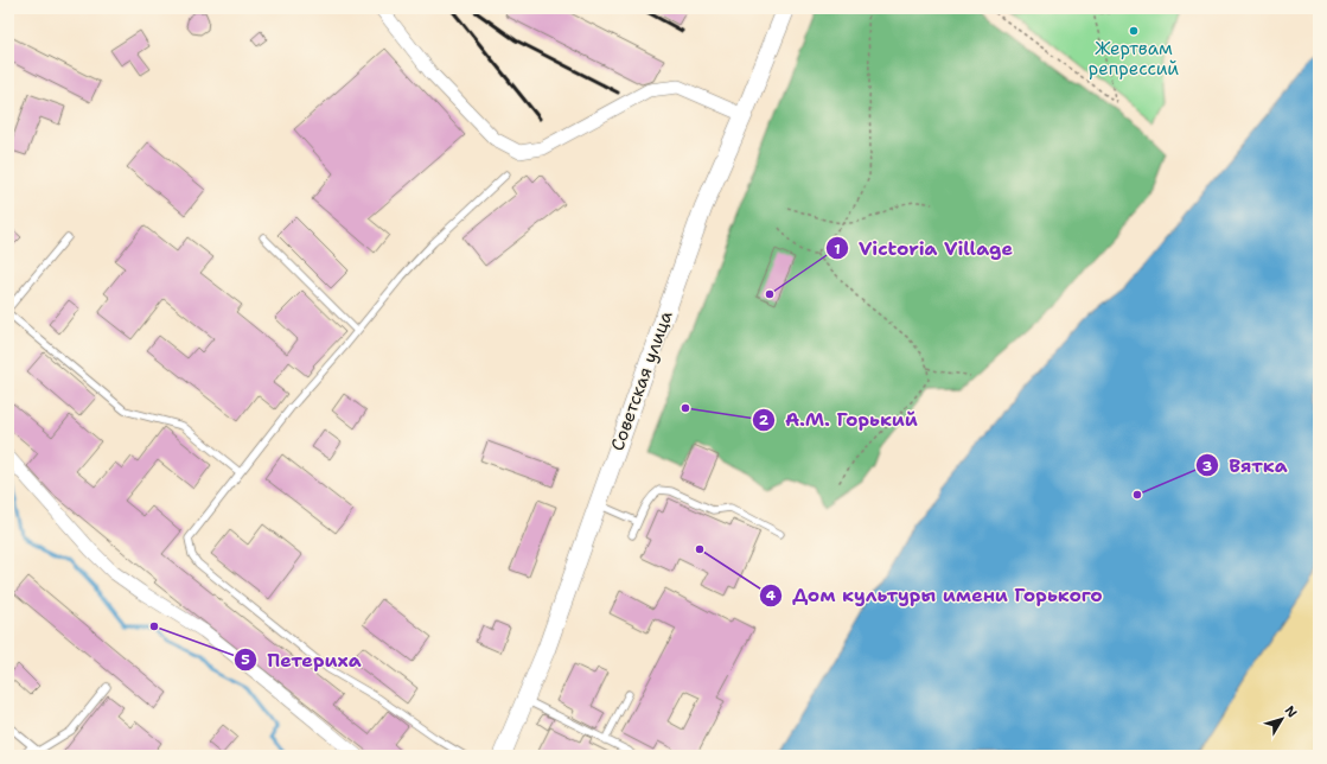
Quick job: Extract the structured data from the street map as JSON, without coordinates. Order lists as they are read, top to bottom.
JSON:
{
  "streets": {
    "main road": ["Советская улица"]
  },
  "places": [
    "Жертвам репрессий",
    "Victoria Village",
    "А.М. Горький",
    "Вятка",
    "Дом культуры имени Горького",
    "Петериха"
  ],
  "north": "top right"
}
